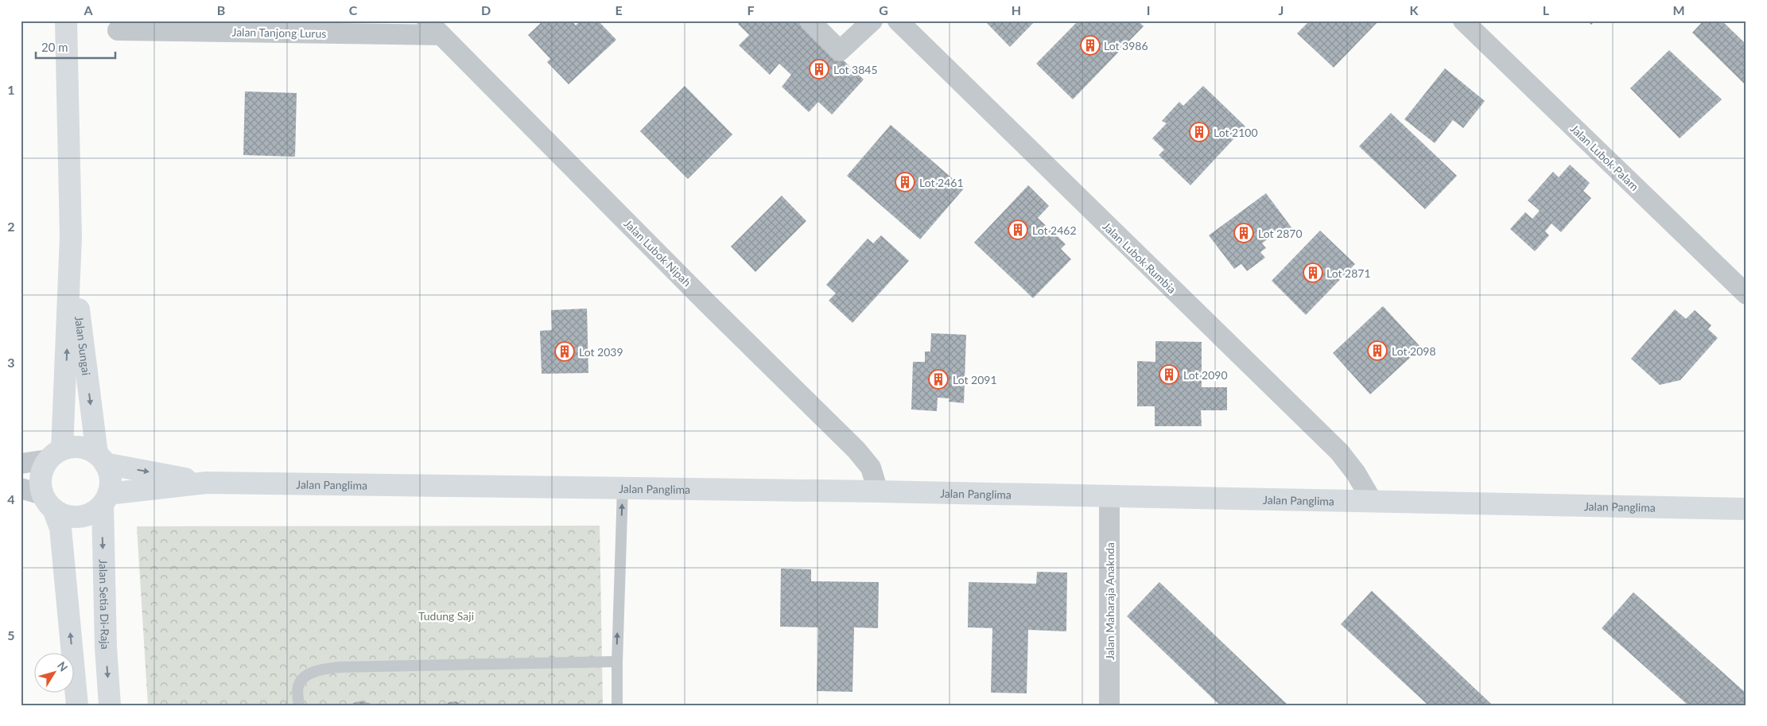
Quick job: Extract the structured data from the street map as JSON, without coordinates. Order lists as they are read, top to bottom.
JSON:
{
  "streets": {
    "main road": ["Jalan Sungai", "Jalan Panglima", "Jalan Setia Di-Raja"],
    "street": [
      "Jalan Tanjong Lurus",
      "Jalan Lubok Palam",
      "Jalan Lubok Nipah",
      "Jalan Lubok Rumbia",
      "Jalan Maharaja Anaknda"
    ]
  },
  "crossings": [
    ["Jalan Tanjong Lurus", "Jalan Lubok Nipah"],
    ["Jalan Lubok Nipah", "Jalan Panglima"],
    ["Jalan Lubok Rumbia", "Jalan Panglima"],
    ["Jalan Sungai", "Jalan Panglima"],
    ["Jalan Sungai", "Jalan Setia Di-Raja"],
    ["Jalan Panglima", "Jalan Maharaja Anaknda"],
    ["Jalan Panglima", "Jalan Setia Di-Raja"]
  ],
  "parks": ["Tudung Saji"],
  "places": {
    "building": [
      "Lot 3986",
      "Lot 3845",
      "Lot 2100",
      "Lot 2461",
      "Lot 2462",
      "Lot 2870",
      "Lot 2871",
      "Lot 2098",
      "Lot 2039",
      "Lot 2090",
      "Lot 2091"
    ]
  },
  "scale_bar": "20 m",
  "north": "top right",
  "grid": {
    "columns": [
      "A",
      "B",
      "C",
      "D",
      "E",
      "F",
      "G",
      "H",
      "I",
      "J",
      "K",
      "L",
      "M"
    ],
    "rows": [
      "1",
      "2",
      "3",
      "4",
      "5"
    ]
  }
}
